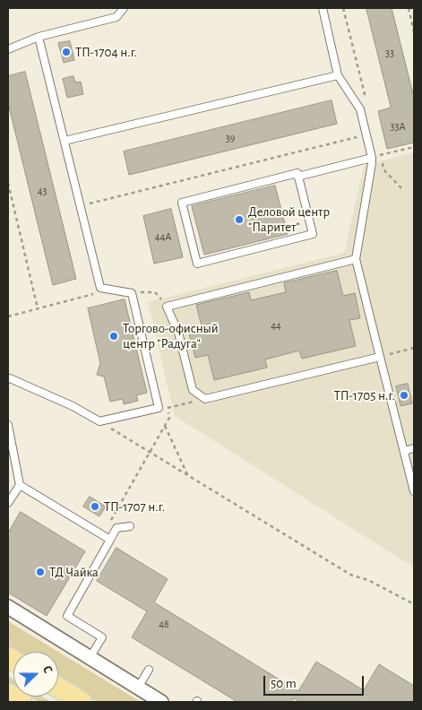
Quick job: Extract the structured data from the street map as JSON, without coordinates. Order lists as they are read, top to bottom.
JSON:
{
  "places": [
    "ТП-1704 н.г.",
    "Деловой центр \"Паритет\"",
    "Торгово-офисный центр \"Радуга\"",
    "ТП-1705 н.г.",
    "ТП-1707 н.г.",
    "ТД Чайка"
  ],
  "house_numbers": [
    "33",
    "33А",
    "39",
    "43",
    "44А",
    "44",
    "48"
  ],
  "scale_bar": "50 m",
  "north": "right"
}
